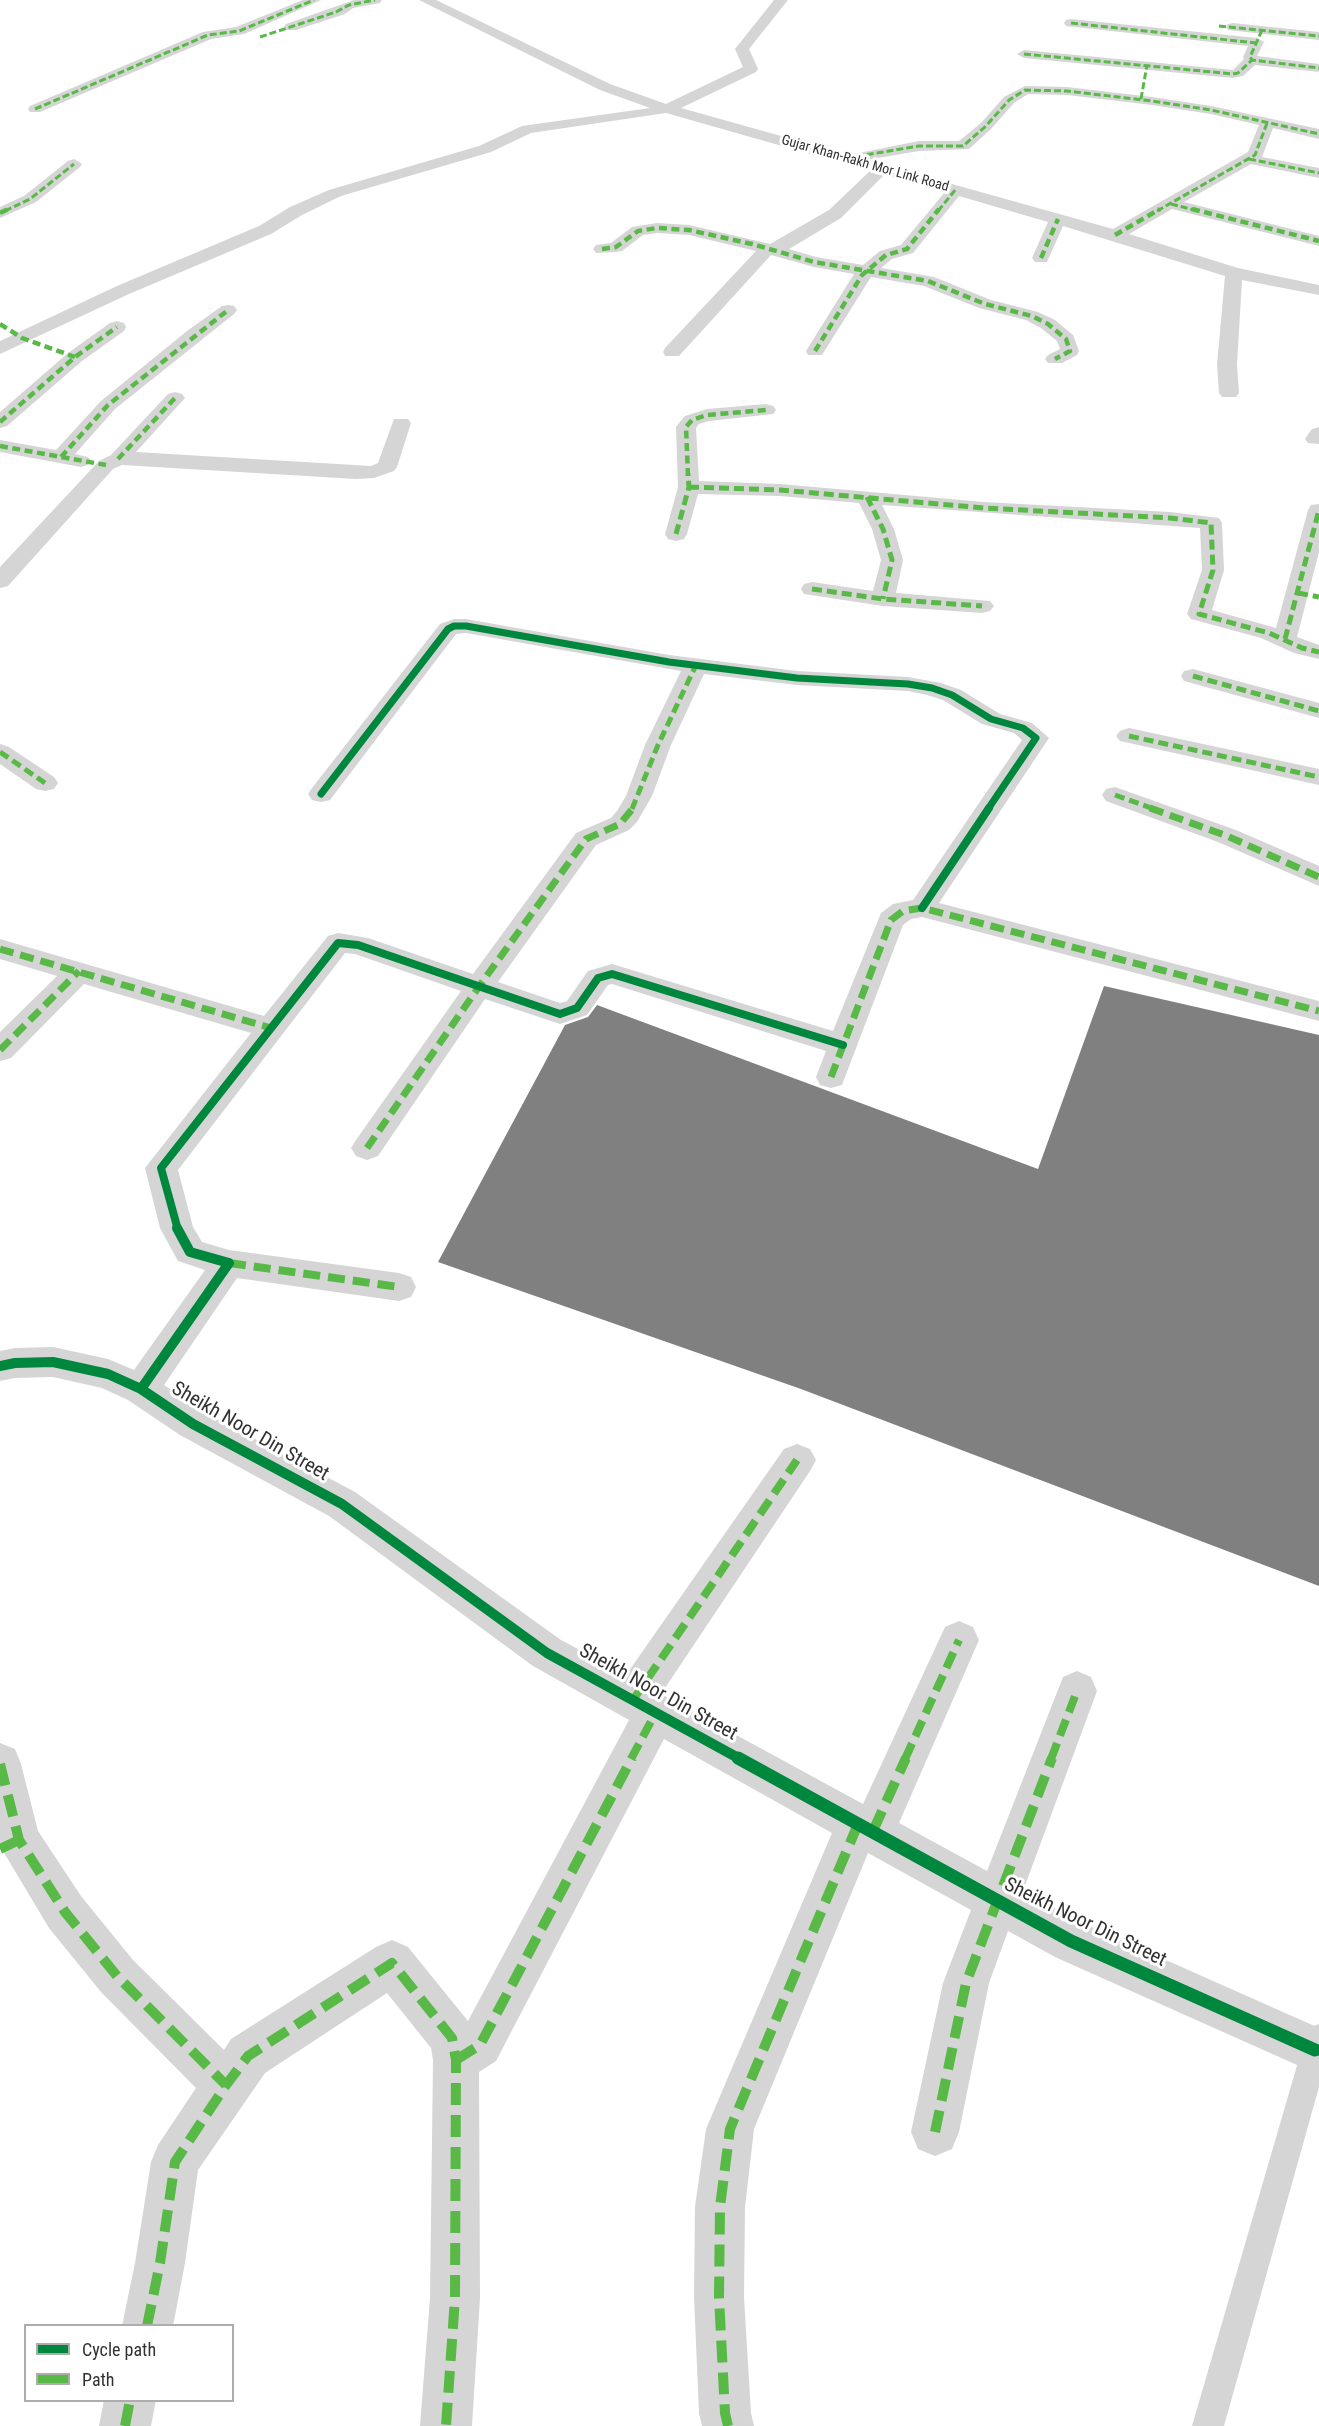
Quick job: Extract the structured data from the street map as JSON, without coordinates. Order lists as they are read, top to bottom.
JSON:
{
  "streets": {
    "street": ["Gujar Khan-Rakh Mor Link Road", "Sheikh Noor Din Street"]
  },
  "legend": ["Cycle path", "Path"]
}
